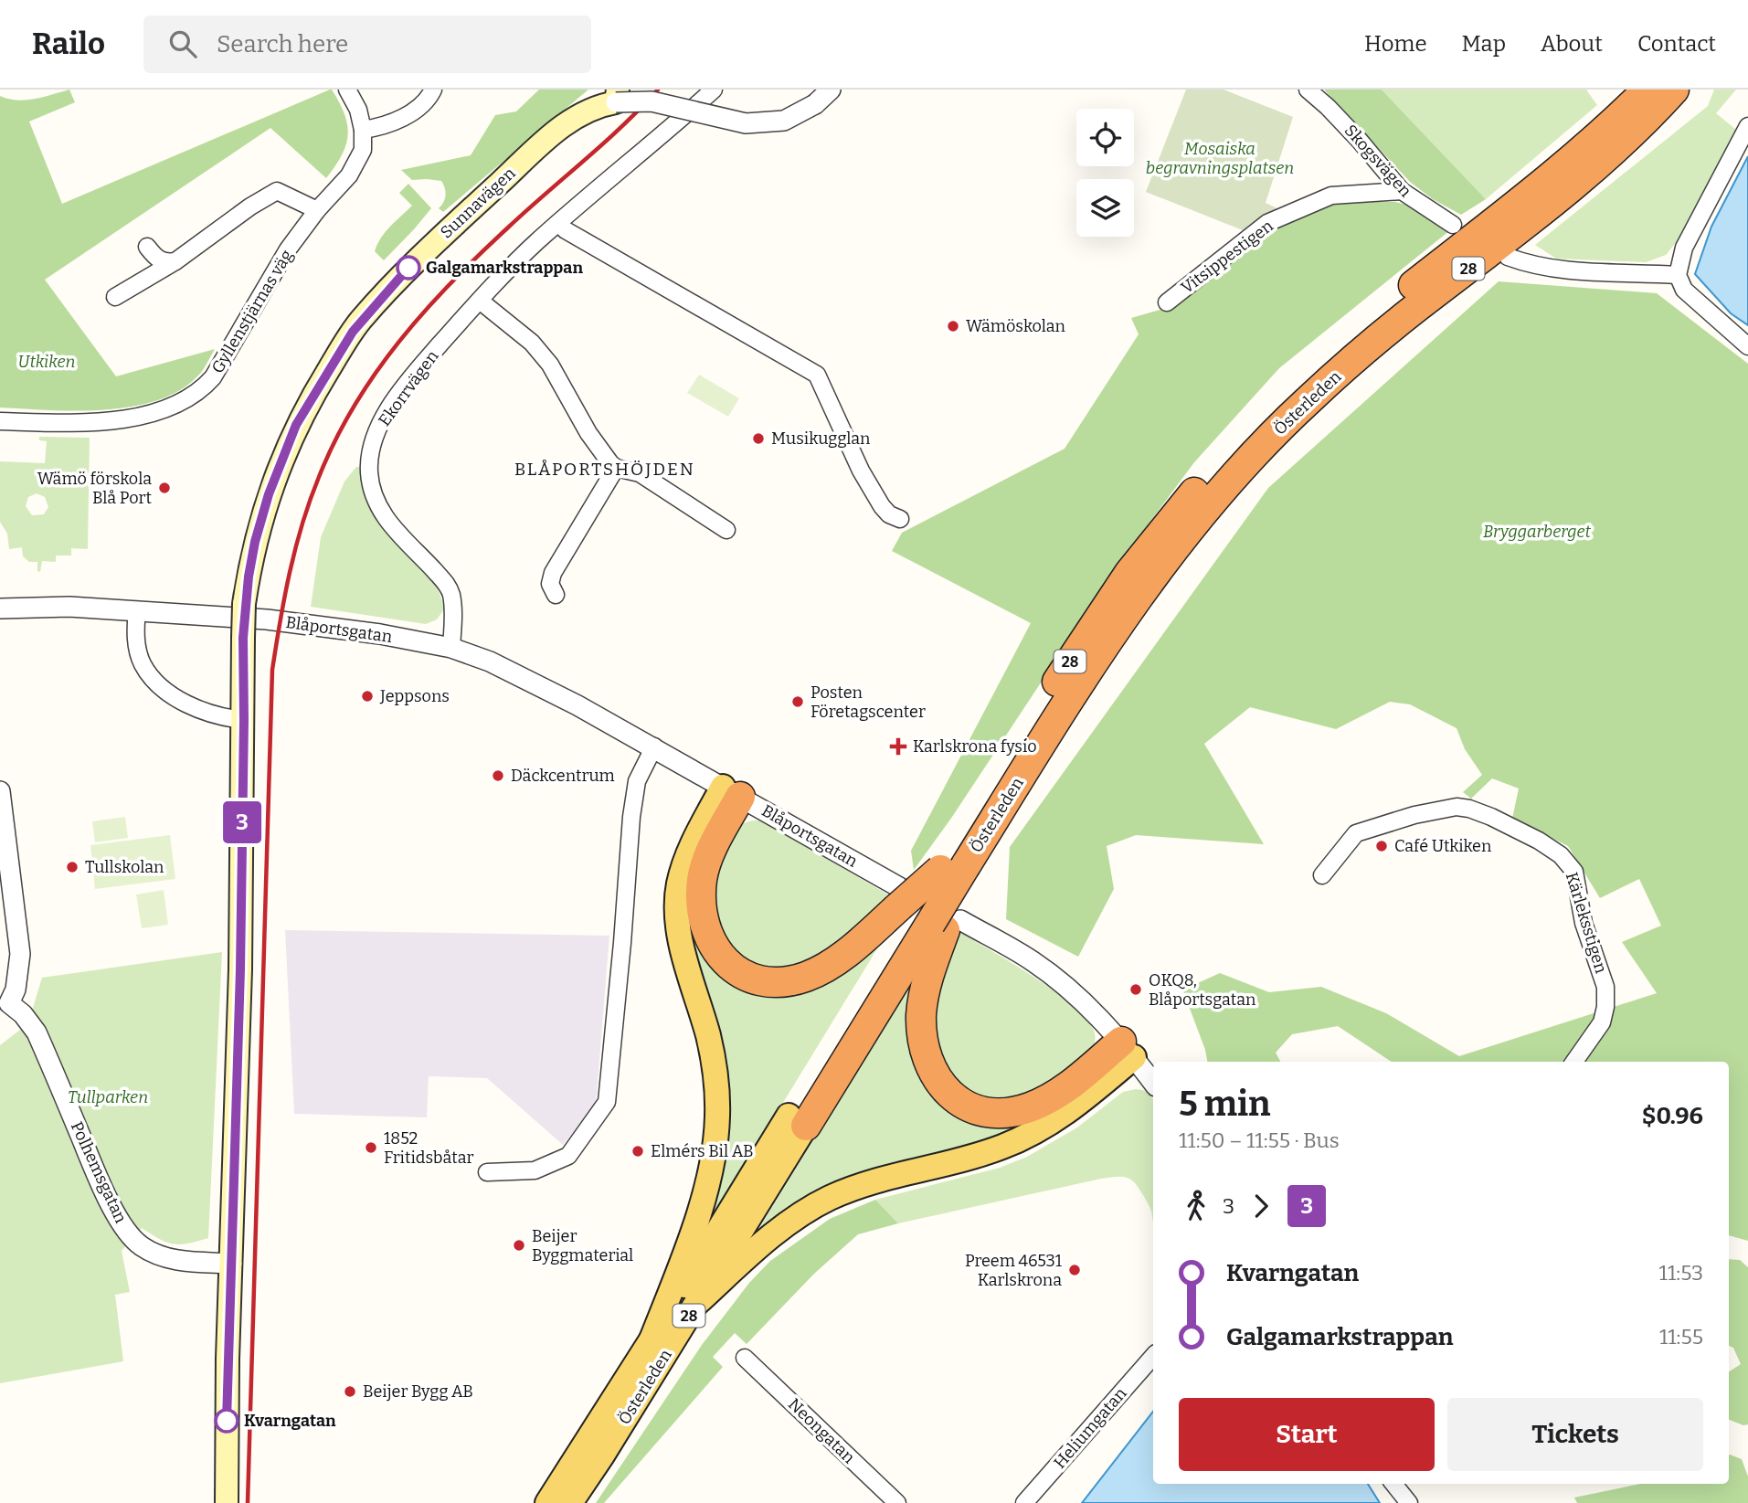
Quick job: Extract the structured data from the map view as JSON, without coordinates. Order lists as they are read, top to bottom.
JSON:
{
  "streets": {
    "highway": ["28", "Österleden"],
    "main road": ["Sunnavägen"],
    "street": [
      "Skogsvägen",
      "Vitsippestigen",
      "Gyllenstjärnas väg",
      "Ekorrvägen",
      "Blåportsgatan",
      "Kärleksstigen",
      "Polhemsgatan",
      "Heliumgatan",
      "Neongatan"
    ]
  },
  "crossings": [
    ["Skogsvägen", "Vitsippestigen"],
    ["Sunnavägen", "Polhemsgatan"],
    ["Ekorrvägen", "Blåportsgatan"],
    ["Österleden", "Blåportsgatan"]
  ],
  "districts": ["BLÅPORTSHÖJDEN"],
  "parks": [
    "Mosaiska begravningsplatsen",
    "Utkiken",
    "Bryggarberget",
    "Tullparken"
  ],
  "places": {
    "other": [
      "Galgamarkstrappan",
      "Wämöskolan",
      "Musikugglan",
      "Wämö förskola Blå Port",
      "Jeppsons",
      "Posten Företagscenter",
      "Däckcentrum",
      "Café Utkiken",
      "Tullskolan",
      "OKQ8, Blåportsgatan",
      "1852 Fritidsbåtar",
      "Elmérs Bil AB",
      "Beijer Byggmaterial",
      "Preem 46531 Karlskrona",
      "Beijer Bygg AB",
      "Kvarngatan"
    ],
    "health": ["Karlskrona fysio"]
  },
  "lines": ["bus line 3"],
  "page": {
    "header": "Railo",
    "search": "Search here",
    "nav": [
      "Home",
      "Map",
      "About",
      "Contact"
    ],
    "on_map": "3",
    "heading": ["5 min", "11:50 – 11:55 · Bus", "$0.96"],
    "legs": ["3", "3"],
    "list": [
      {
        "name": "Kvarngatan",
        "value": "11:53"
      },
      {
        "name": "Galgamarkstrappan",
        "value": "11:55"
      }
    ],
    "buttons": ["Start", "Tickets"]
  }
}
